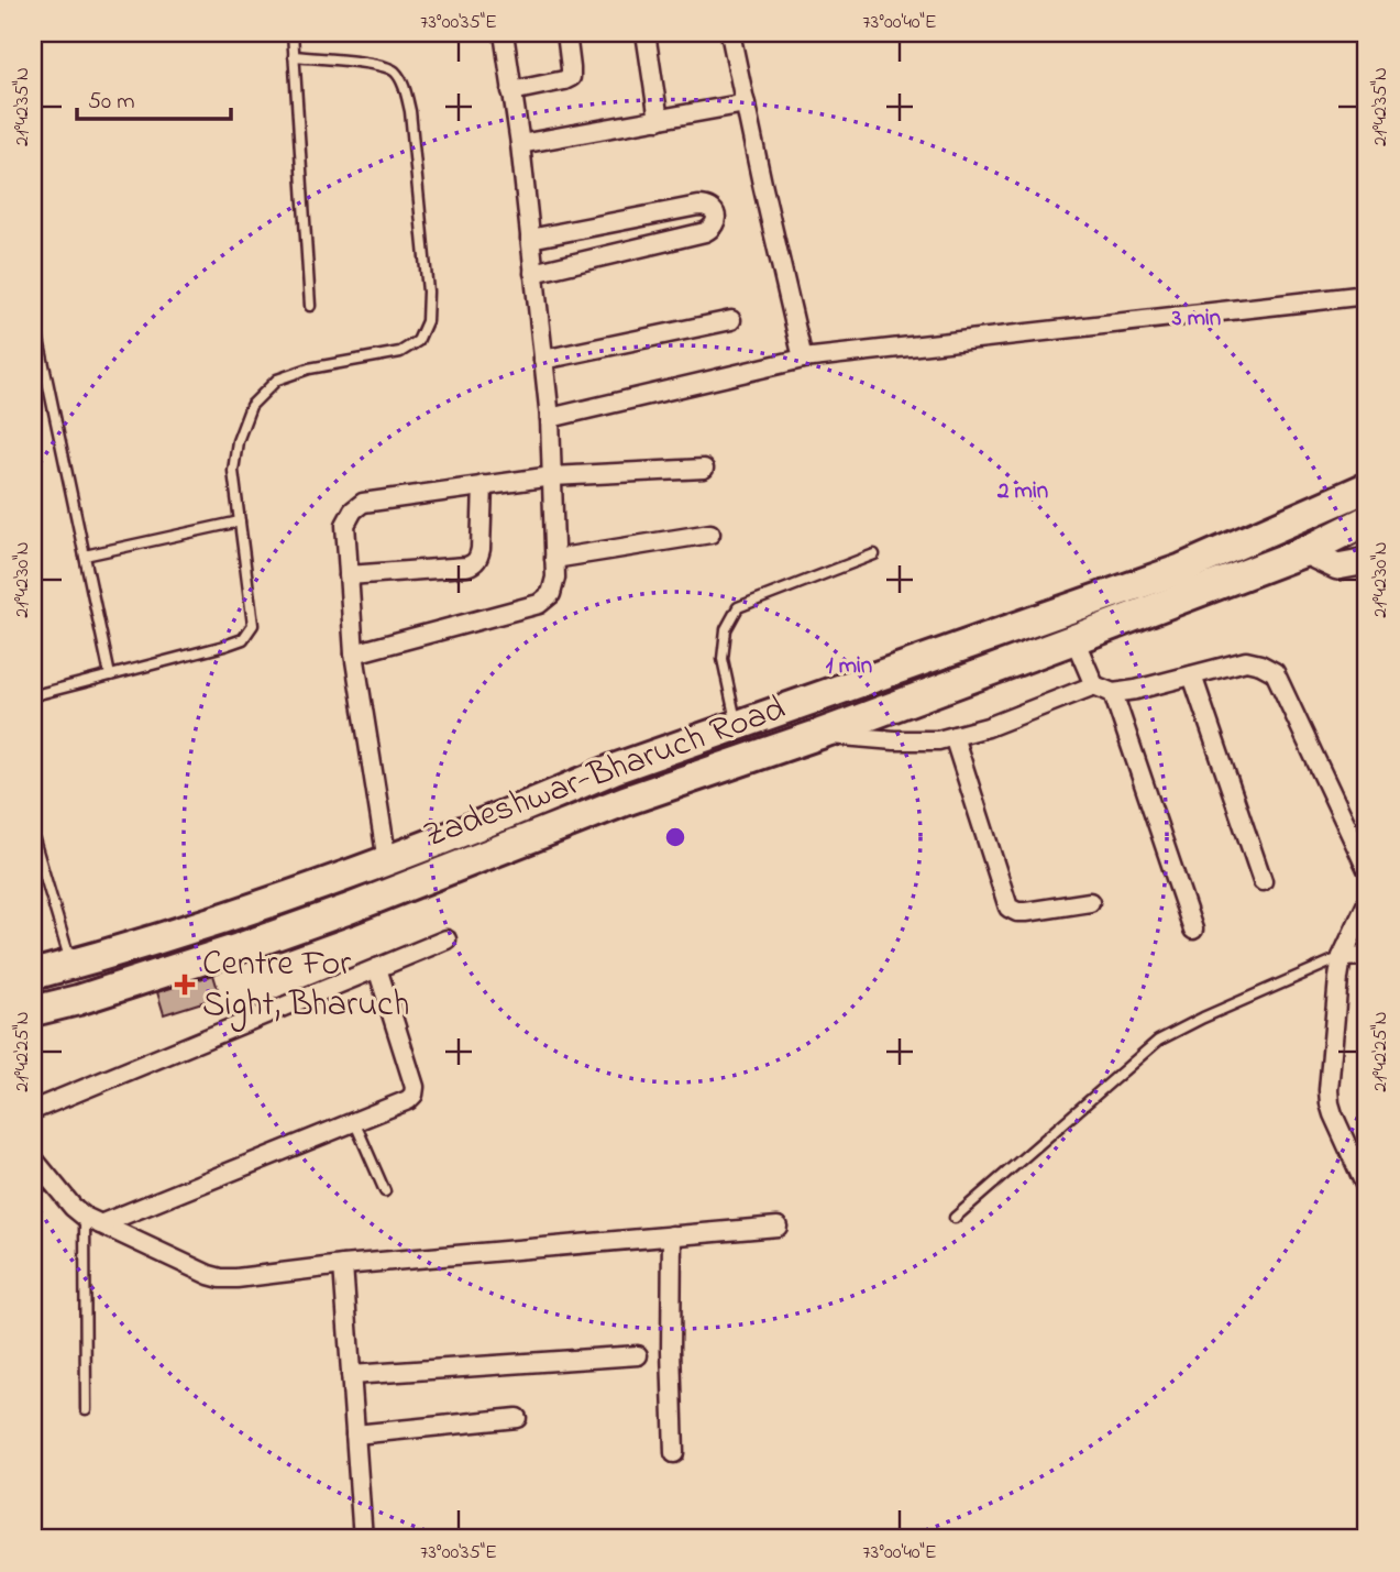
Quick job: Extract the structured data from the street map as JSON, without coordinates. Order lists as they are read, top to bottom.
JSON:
{
  "streets": {
    "main road": ["Zadeshwar-Bharuch Road"]
  },
  "places": {
    "health": ["Centre For Sight, Bharuch"]
  },
  "scale_bar": "50 m",
  "coordinates": [
    "73°00'35\"E",
    "73°00'40\"E",
    "21°42'35\"N",
    "21°42'30\"N",
    "21°42'25\"N"
  ],
  "rings": ["3 min", "2 min", "1 min"]
}
